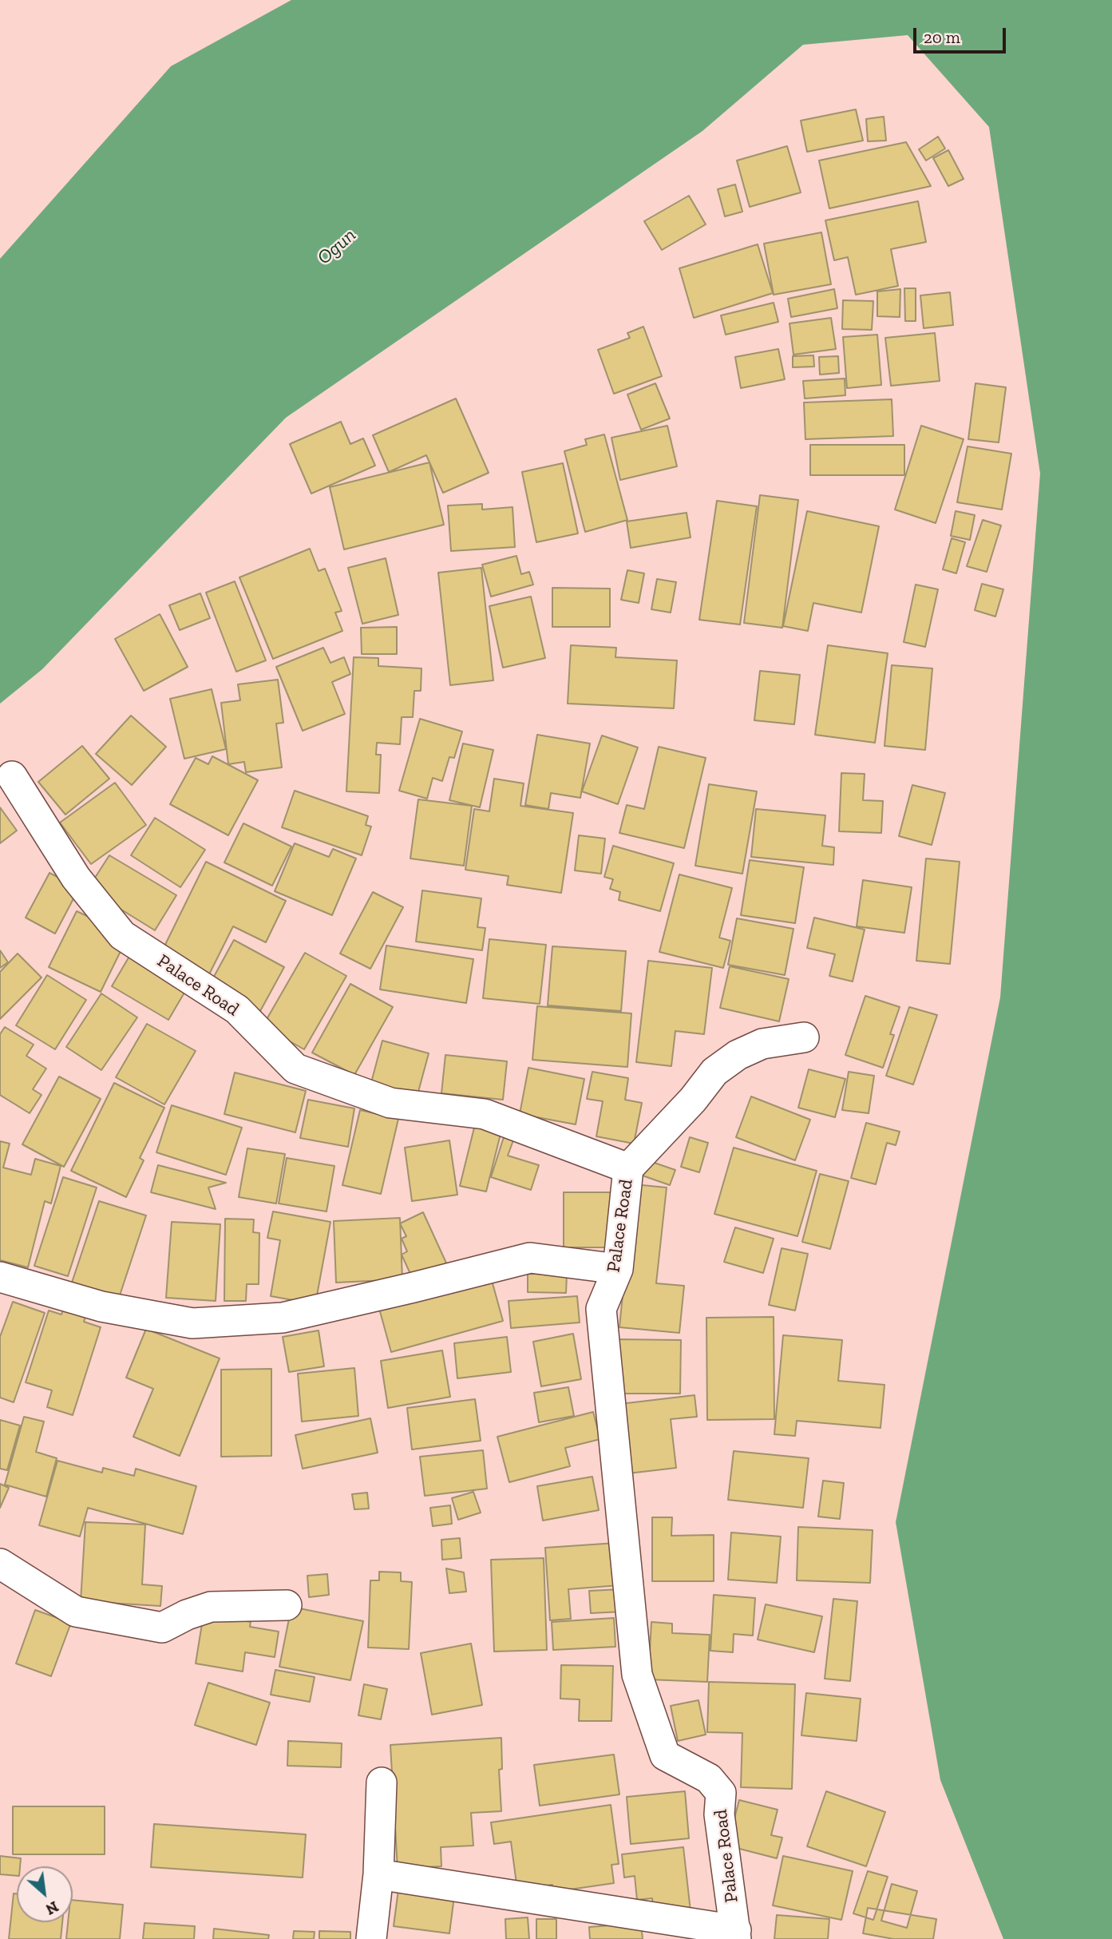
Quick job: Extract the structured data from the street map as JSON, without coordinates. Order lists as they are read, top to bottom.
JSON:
{
  "streets": {
    "street": ["Palace Road"]
  },
  "water": ["Ogun"],
  "scale_bar": "20 m",
  "north": "bottom right"
}
